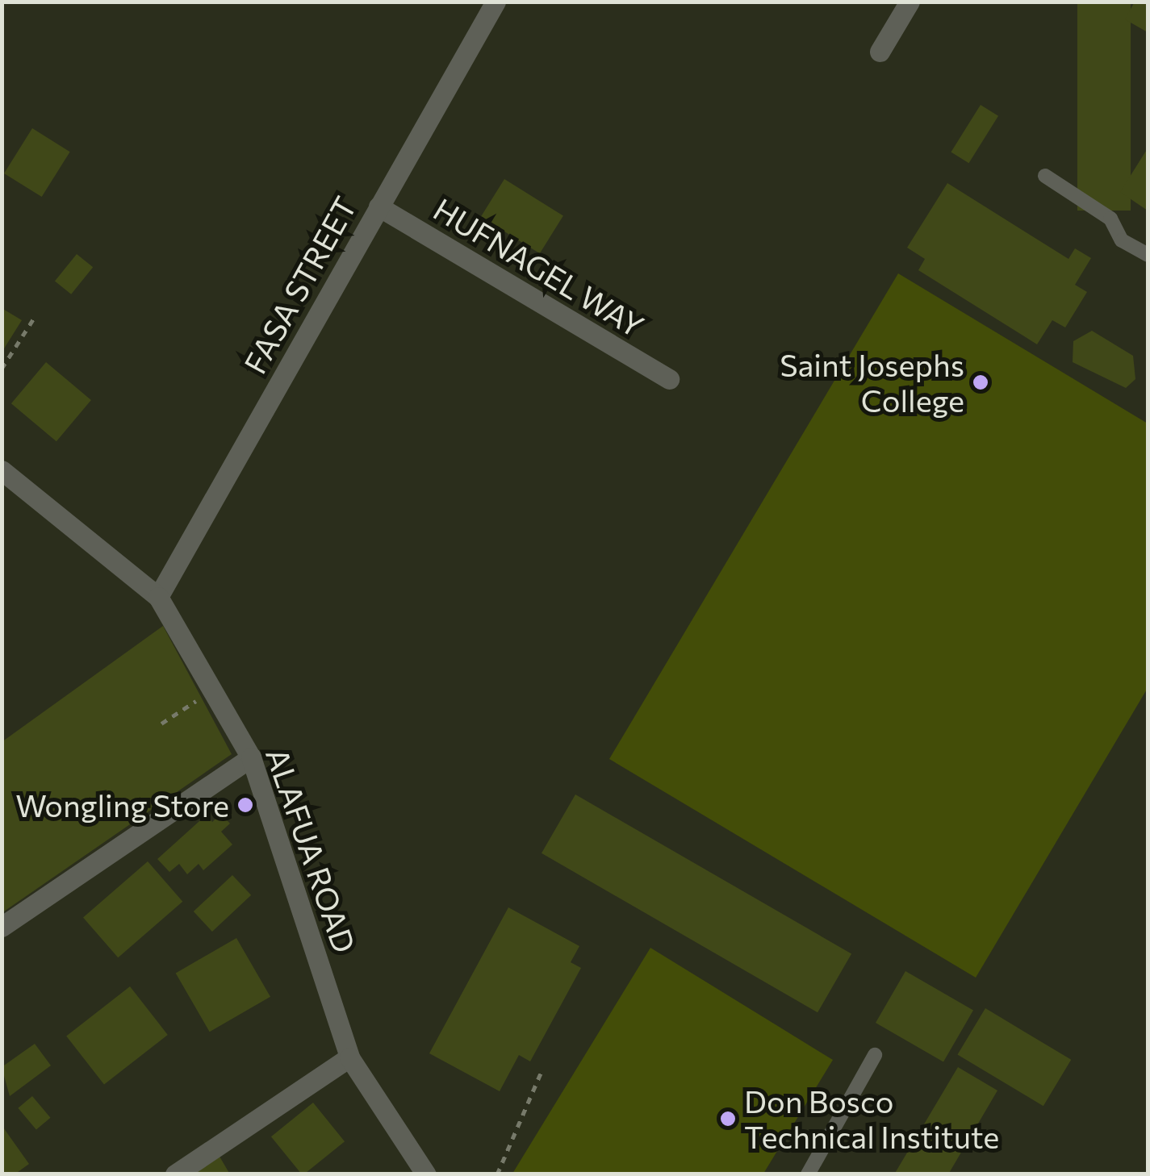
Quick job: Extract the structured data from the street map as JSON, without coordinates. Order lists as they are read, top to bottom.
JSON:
{
  "streets": {
    "street": ["HUFNAGEL WAY", "FASA STREET", "ALAFUA ROAD"]
  },
  "crossings": [
    ["HUFNAGEL WAY", "FASA STREET"],
    ["FASA STREET", "ALAFUA ROAD"]
  ],
  "places": ["Saint Josephs College", "Wongling Store", "Don Bosco Technical Institute"]
}
